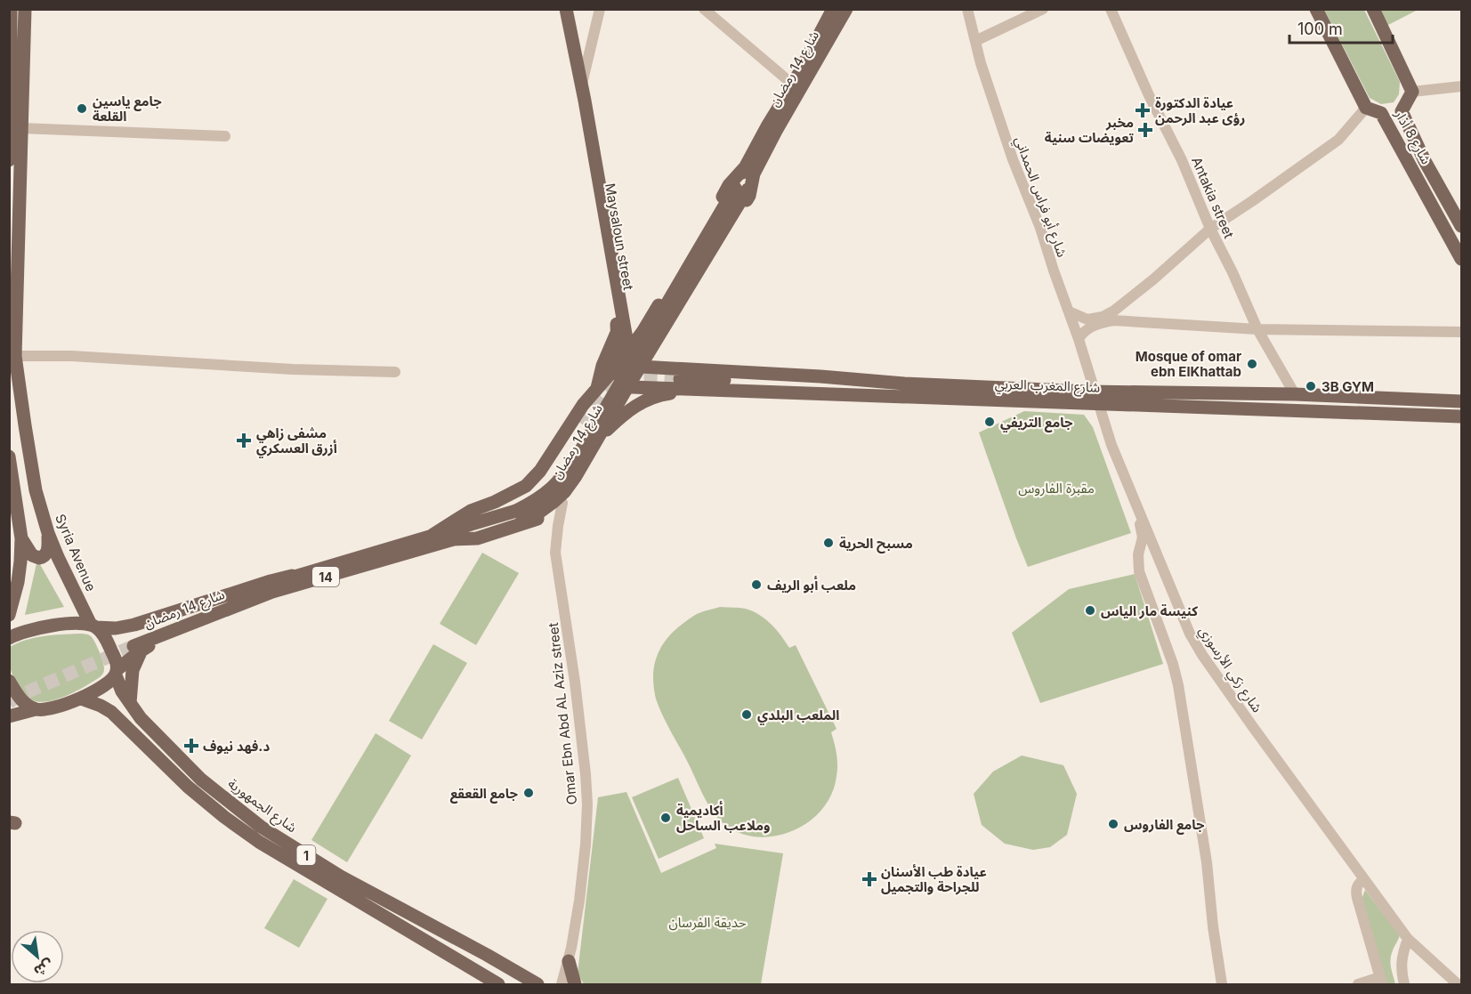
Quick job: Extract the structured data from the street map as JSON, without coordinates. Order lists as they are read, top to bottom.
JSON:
{
  "streets": {
    "main road": [
      "شارع 14 رمضان",
      "شارع 8 أذار",
      "Maysaloun street",
      "شارع المغرب العربي",
      "Syria Avenue",
      "14",
      "شارع الجمهورية",
      "1"
    ],
    "street": [
      "شارع أبو فراس الحمداني",
      "Antakia street",
      "شارع زكي الأرسوزي",
      "Omar Ebn Abd AL Aziz street"
    ]
  },
  "crossings": [
    ["شارع 14 رمضان", "Syria Avenue"],
    ["شارع 14 رمضان", "شارع الجمهورية"],
    ["شارع 14 رمضان", "1"],
    ["شارع أبو فراس الحمداني", "شارع المغرب العربي"],
    ["شارع أبو فراس الحمداني", "شارع زكي الأرسوزي"],
    ["Antakia street", "شارع المغرب العربي"],
    ["Maysaloun street", "شارع المغرب العربي"],
    ["شارع المغرب العربي", "شارع زكي الأرسوزي"],
    ["Syria Avenue", "شارع الجمهورية"]
  ],
  "parks": ["مقبرة الفاروس", "حديقة الفرسان"],
  "places": {
    "other": [
      "جامع ياسين القلعة",
      "Mosque of omar ebn ElKhattab",
      "3B GYM",
      "جامع التريفي",
      "مسبح الحرية",
      "ملعب أبو الريف",
      "كنيسة مار الياس",
      "الملعب البلدي",
      "جامع القعقع",
      "أكاديمية وملاعب الساحل",
      "جامع الفاروس"
    ],
    "health": [
      "عيادة الدكتورة رؤى عبد الرحمن",
      "مخبر تعويضات سنية",
      "مشفى زاهي أزرق العسكري",
      "د.فهد نيوف",
      "عيادة طب الأسنان للجراحة والتجميل"
    ]
  },
  "scale_bar": "100 m",
  "north": "bottom right"
}
